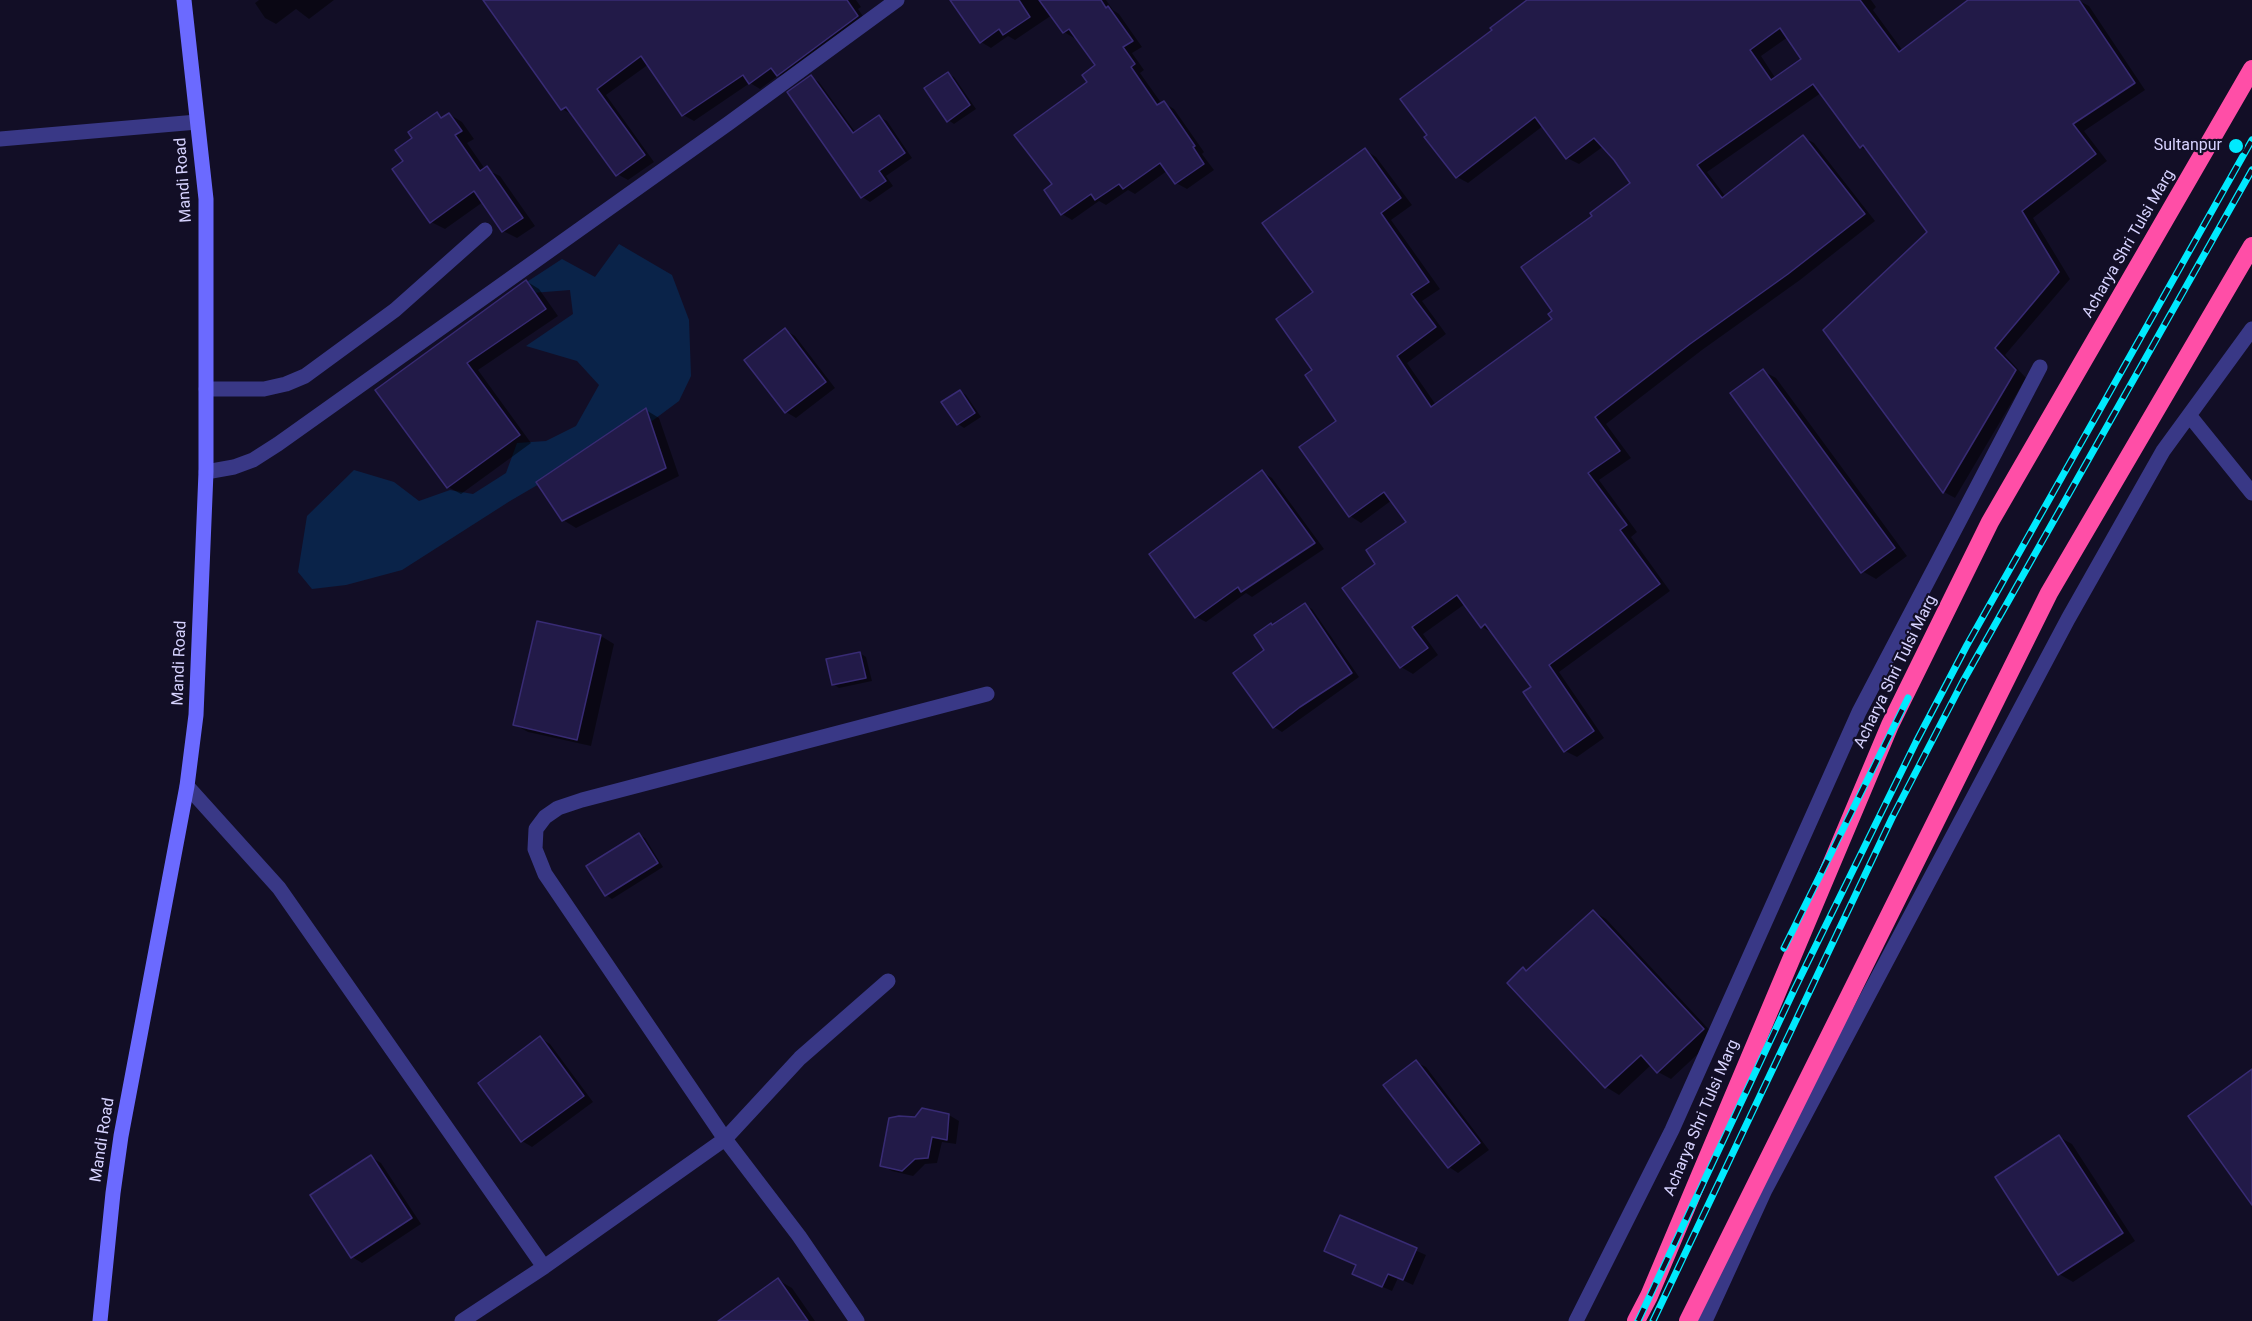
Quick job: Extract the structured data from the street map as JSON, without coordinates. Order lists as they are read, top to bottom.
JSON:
{
  "streets": {
    "highway": ["Acharya Shri Tulsi Marg"],
    "street": ["Mandi Road"]
  },
  "places": ["Sultanpur"]
}
